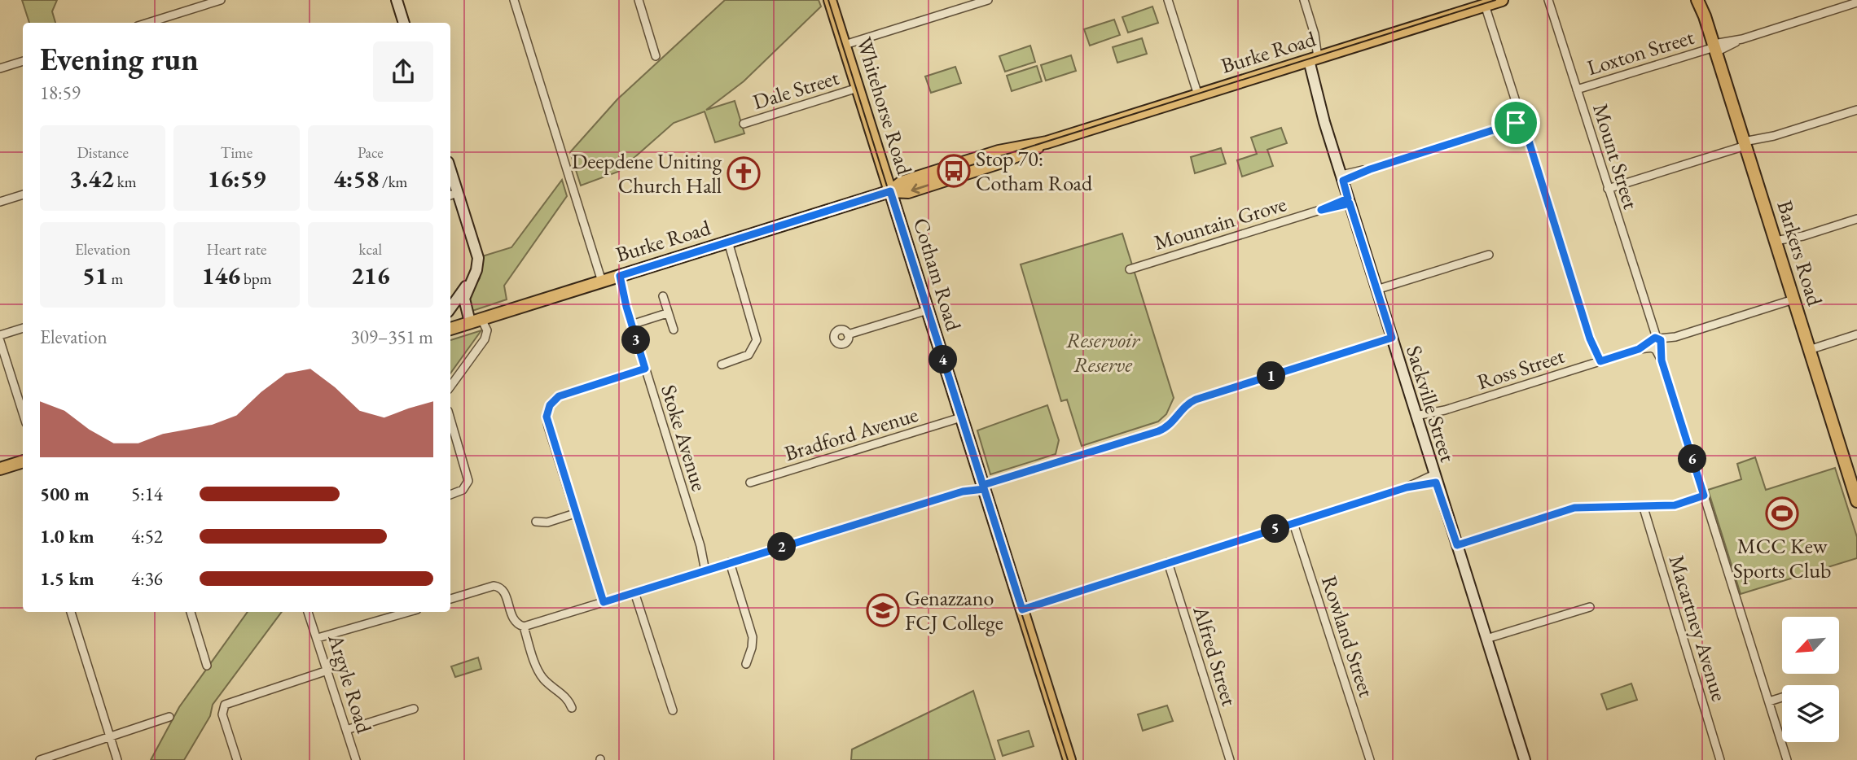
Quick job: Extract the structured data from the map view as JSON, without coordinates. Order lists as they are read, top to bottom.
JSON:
{
  "streets": {
    "main road": [
      "Burke Road",
      "Whitehorse Road",
      "Barkers Road",
      "Cotham Road"
    ],
    "street": [
      "Loxton Street",
      "Dale Street",
      "Mount Street",
      "Mountain Grove",
      "Ross Street",
      "Sackville Street",
      "Bradford Avenue",
      "Stoke Avenue",
      "Macartney Avenue",
      "Rowland Street",
      "Alfred Street",
      "Argyle Road"
    ]
  },
  "crossings": [
    ["Burke Road", "Whitehorse Road"],
    ["Burke Road", "Cotham Road"],
    ["Burke Road", "Sackville Street"],
    ["Burke Road", "Stoke Avenue"],
    ["Loxton Street", "Mount Street"],
    ["Loxton Street", "Barkers Road"],
    ["Dale Street", "Whitehorse Road"],
    ["Whitehorse Road", "Cotham Road"],
    ["Mount Street", "Ross Street"],
    ["Mountain Grove", "Sackville Street"],
    ["Barkers Road", "Ross Street"],
    ["Cotham Road", "Bradford Avenue"],
    ["Ross Street", "Sackville Street"]
  ],
  "parks": ["Reservoir Reserve"],
  "places": {
    "bus stop": ["Stop 70: Cotham Road"],
    "church": ["Deepdene Uniting Church Hall"],
    "sports": ["MCC Kew Sports Club"],
    "school or university": ["Genazzano FCJ College"]
  },
  "north": "bottom left",
  "page": {
    "heading": ["Evening run", "18:59"],
    "stats": [
      ["Distance", "3.42 km"],
      ["Time", "16:59"],
      ["Pace", "4:58 /km"],
      ["Elevation", "51 m"],
      ["Heart rate", "146 bpm"],
      ["kcal", "216"]
    ],
    "chart": ["Elevation", "309–351 m"],
    "pins": [
      "3",
      "4",
      "1",
      "6",
      "5",
      "2"
    ],
    "list": [
      {
        "name": "500 m",
        "note": "5:14"
      },
      {
        "name": "1.0 km",
        "note": "4:52"
      },
      {
        "name": "1.5 km",
        "note": "4:36"
      }
    ]
  }
}
